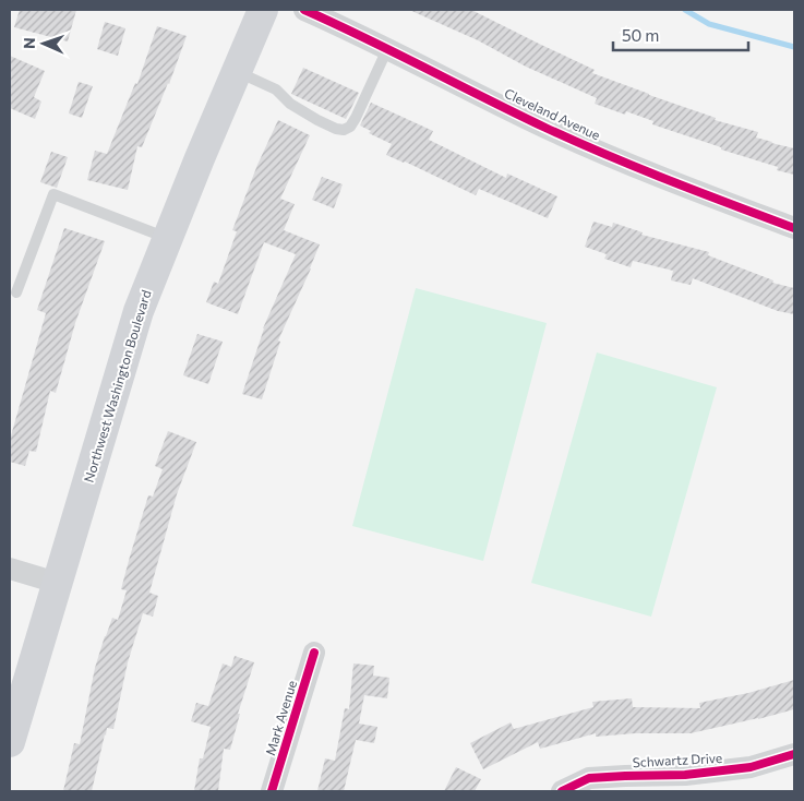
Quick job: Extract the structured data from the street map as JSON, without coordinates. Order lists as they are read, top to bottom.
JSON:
{
  "streets": {
    "main road": ["Northwest Washington Boulevard"],
    "street": ["Cleveland Avenue", "Mark Avenue", "Schwartz Drive"]
  },
  "scale_bar": "50 m",
  "north": "left"
}
